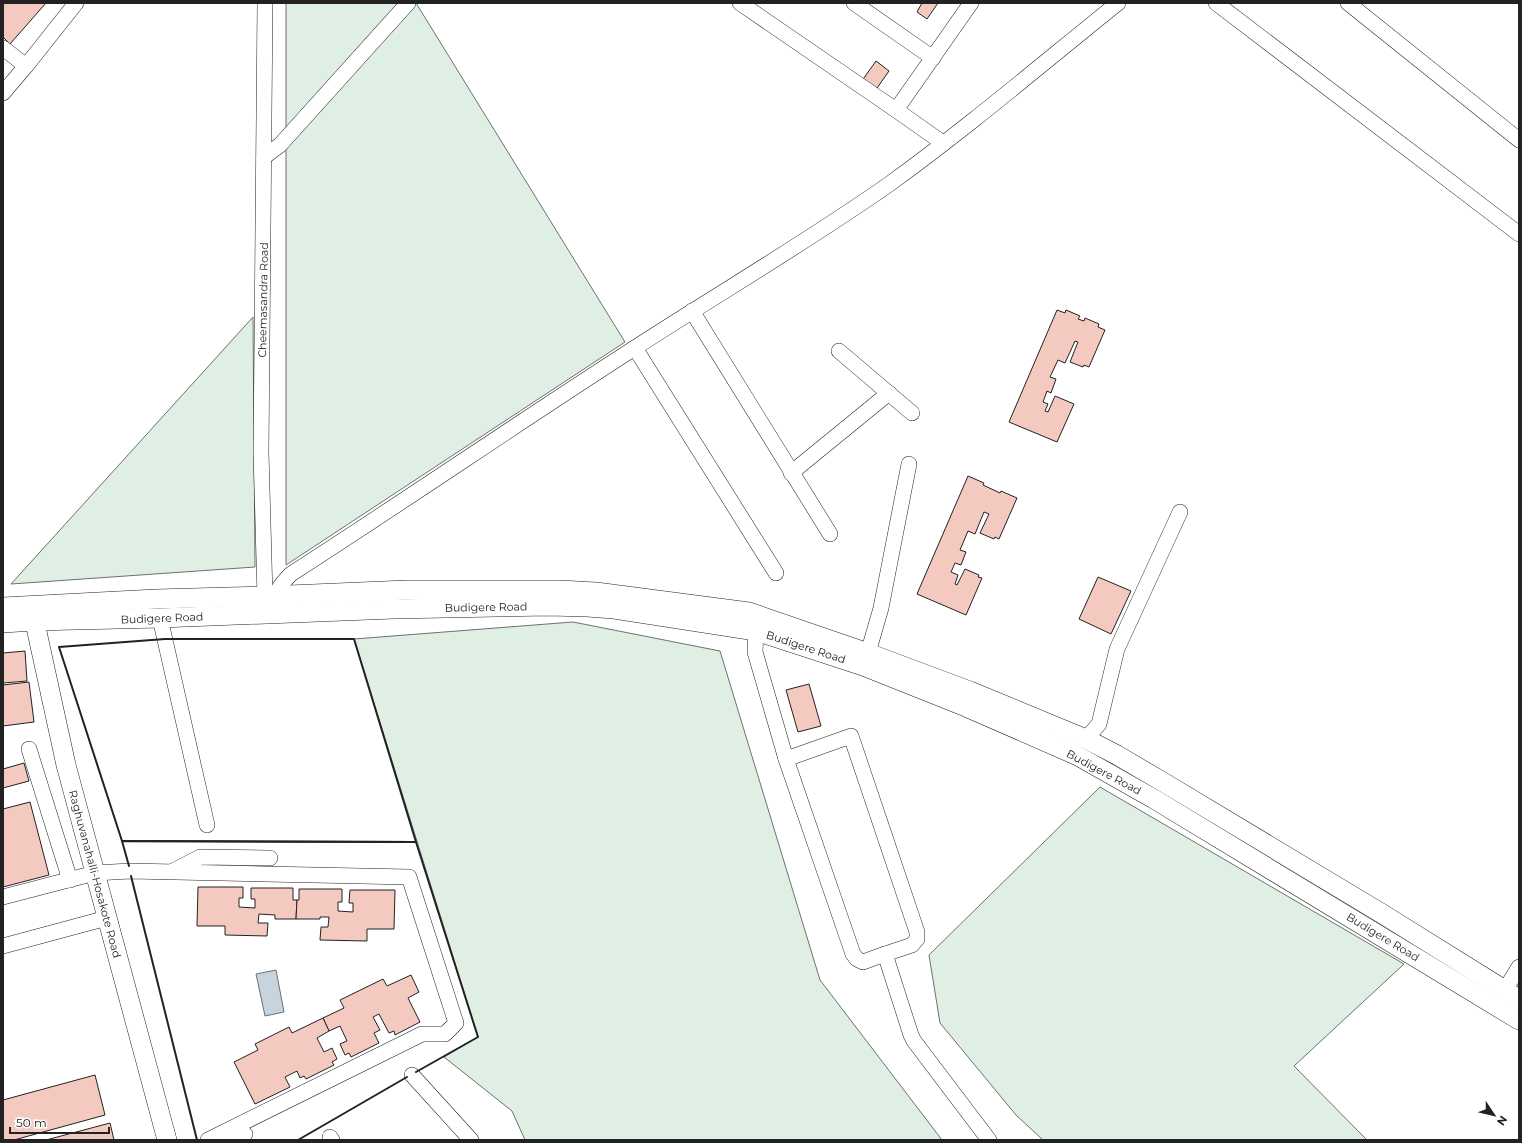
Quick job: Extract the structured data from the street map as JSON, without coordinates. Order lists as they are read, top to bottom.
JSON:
{
  "streets": {
    "main road": ["Budigere Road", "Raghuvanahalli-Hosakote Road"],
    "street": ["Cheemasandra Road"]
  },
  "crossings": [
    ["Cheemasandra Road", "Budigere Road"],
    ["Budigere Road", "Raghuvanahalli-Hosakote Road"]
  ],
  "scale_bar": "50 m",
  "north": "bottom right"
}
